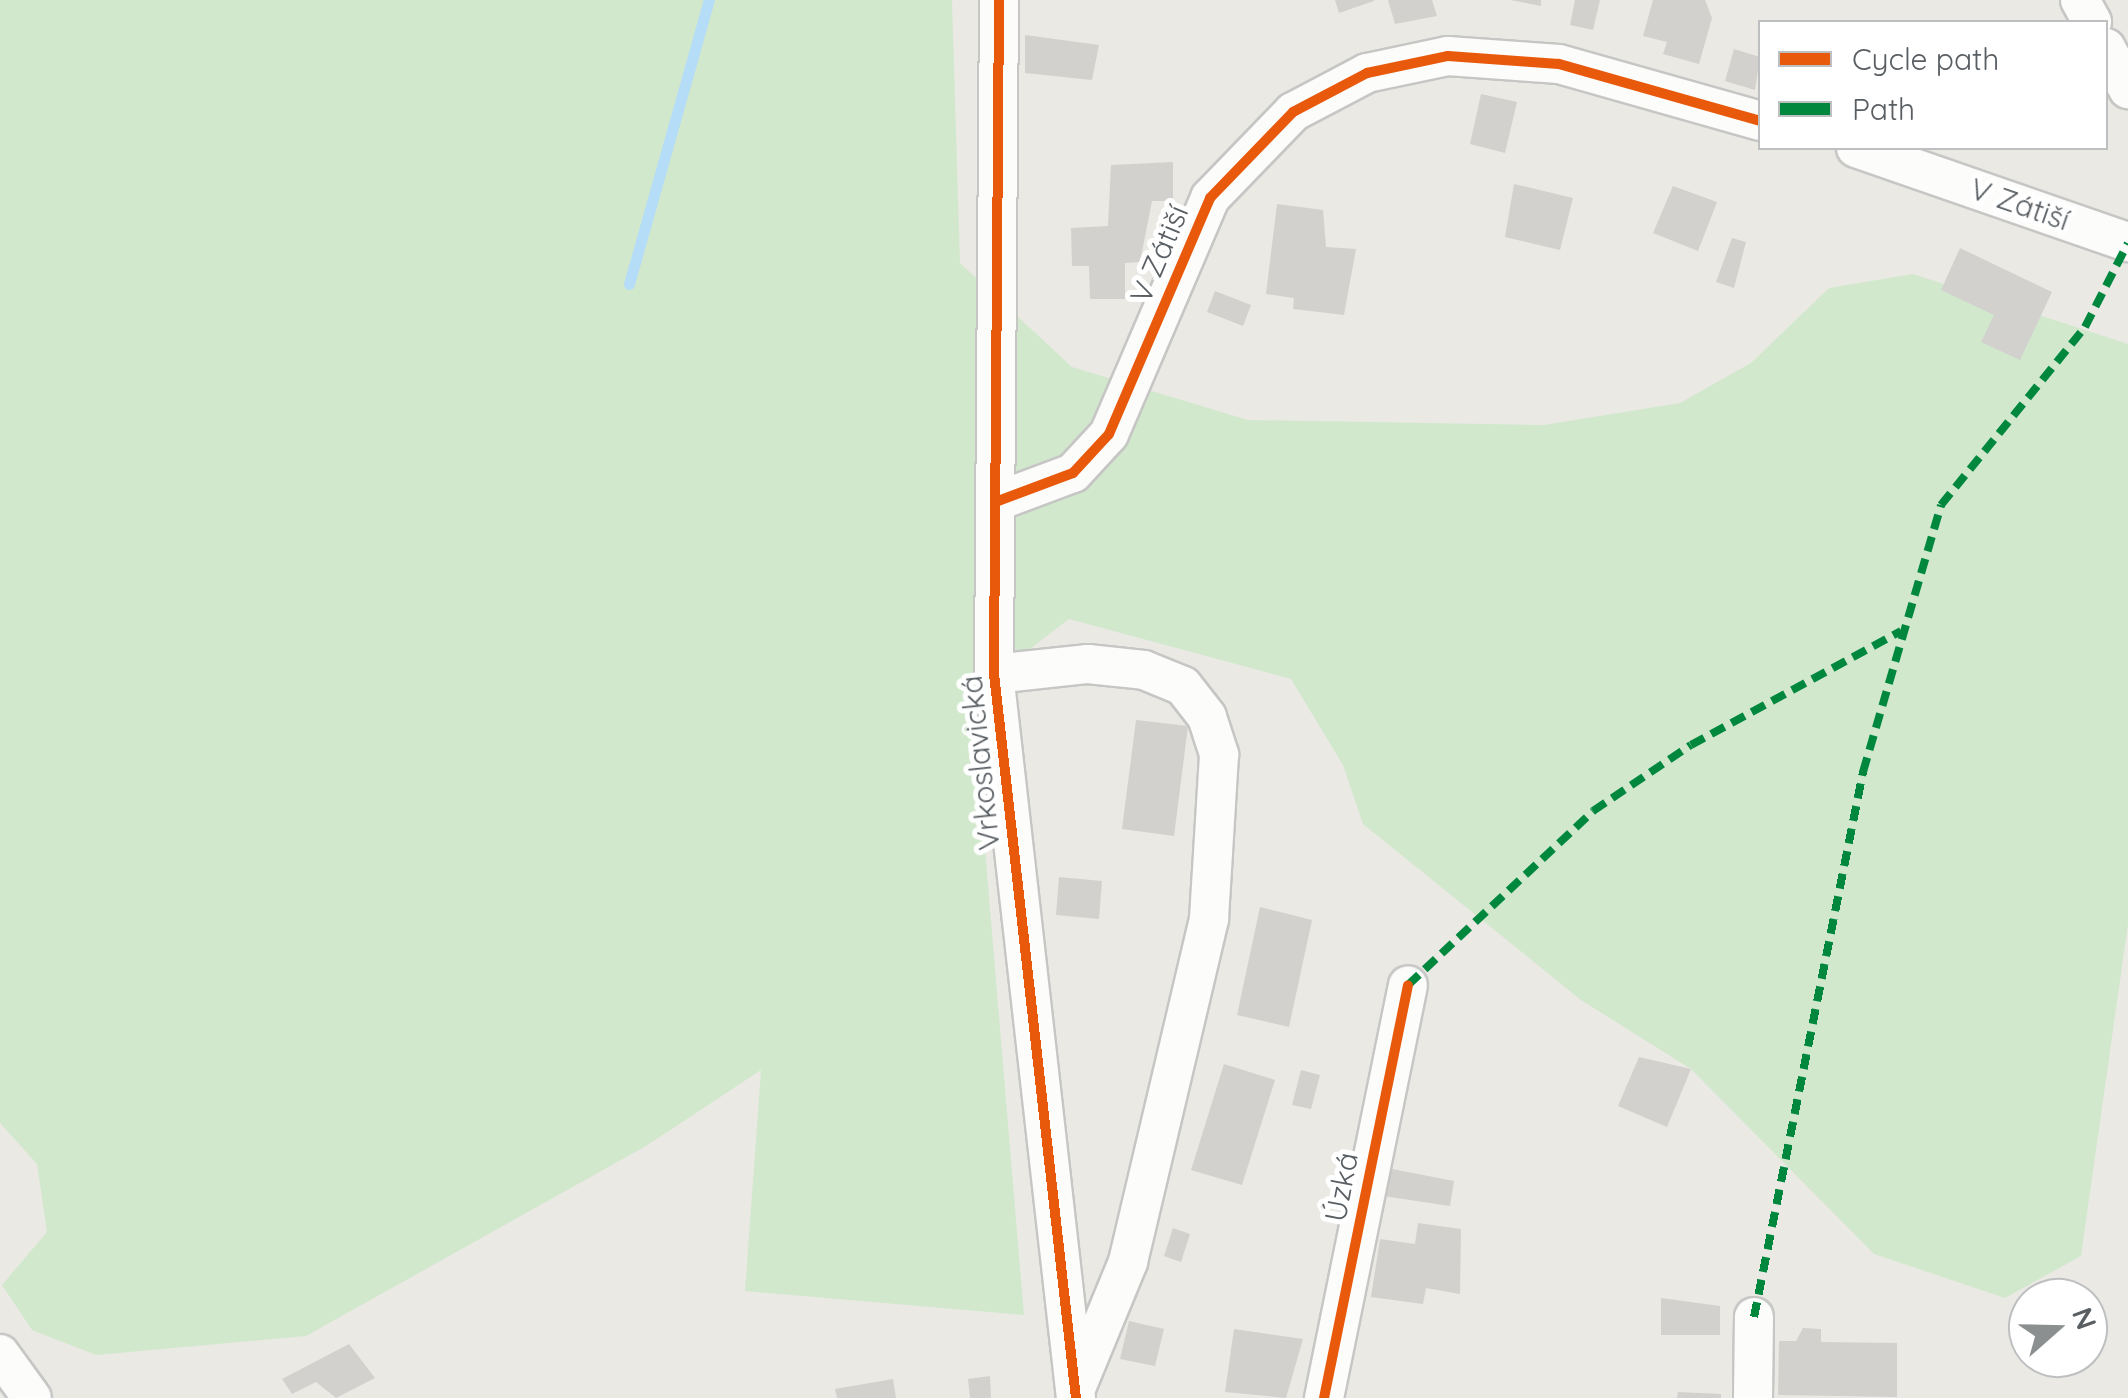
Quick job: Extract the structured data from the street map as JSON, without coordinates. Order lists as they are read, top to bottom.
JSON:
{
  "streets": {
    "street": ["V Zátiší", "Vrkoslavická", "Úzká"]
  },
  "crossings": [
    ["V Zátiší", "Vrkoslavická"]
  ],
  "legend": ["Cycle path", "Path"],
  "north": "right"
}
